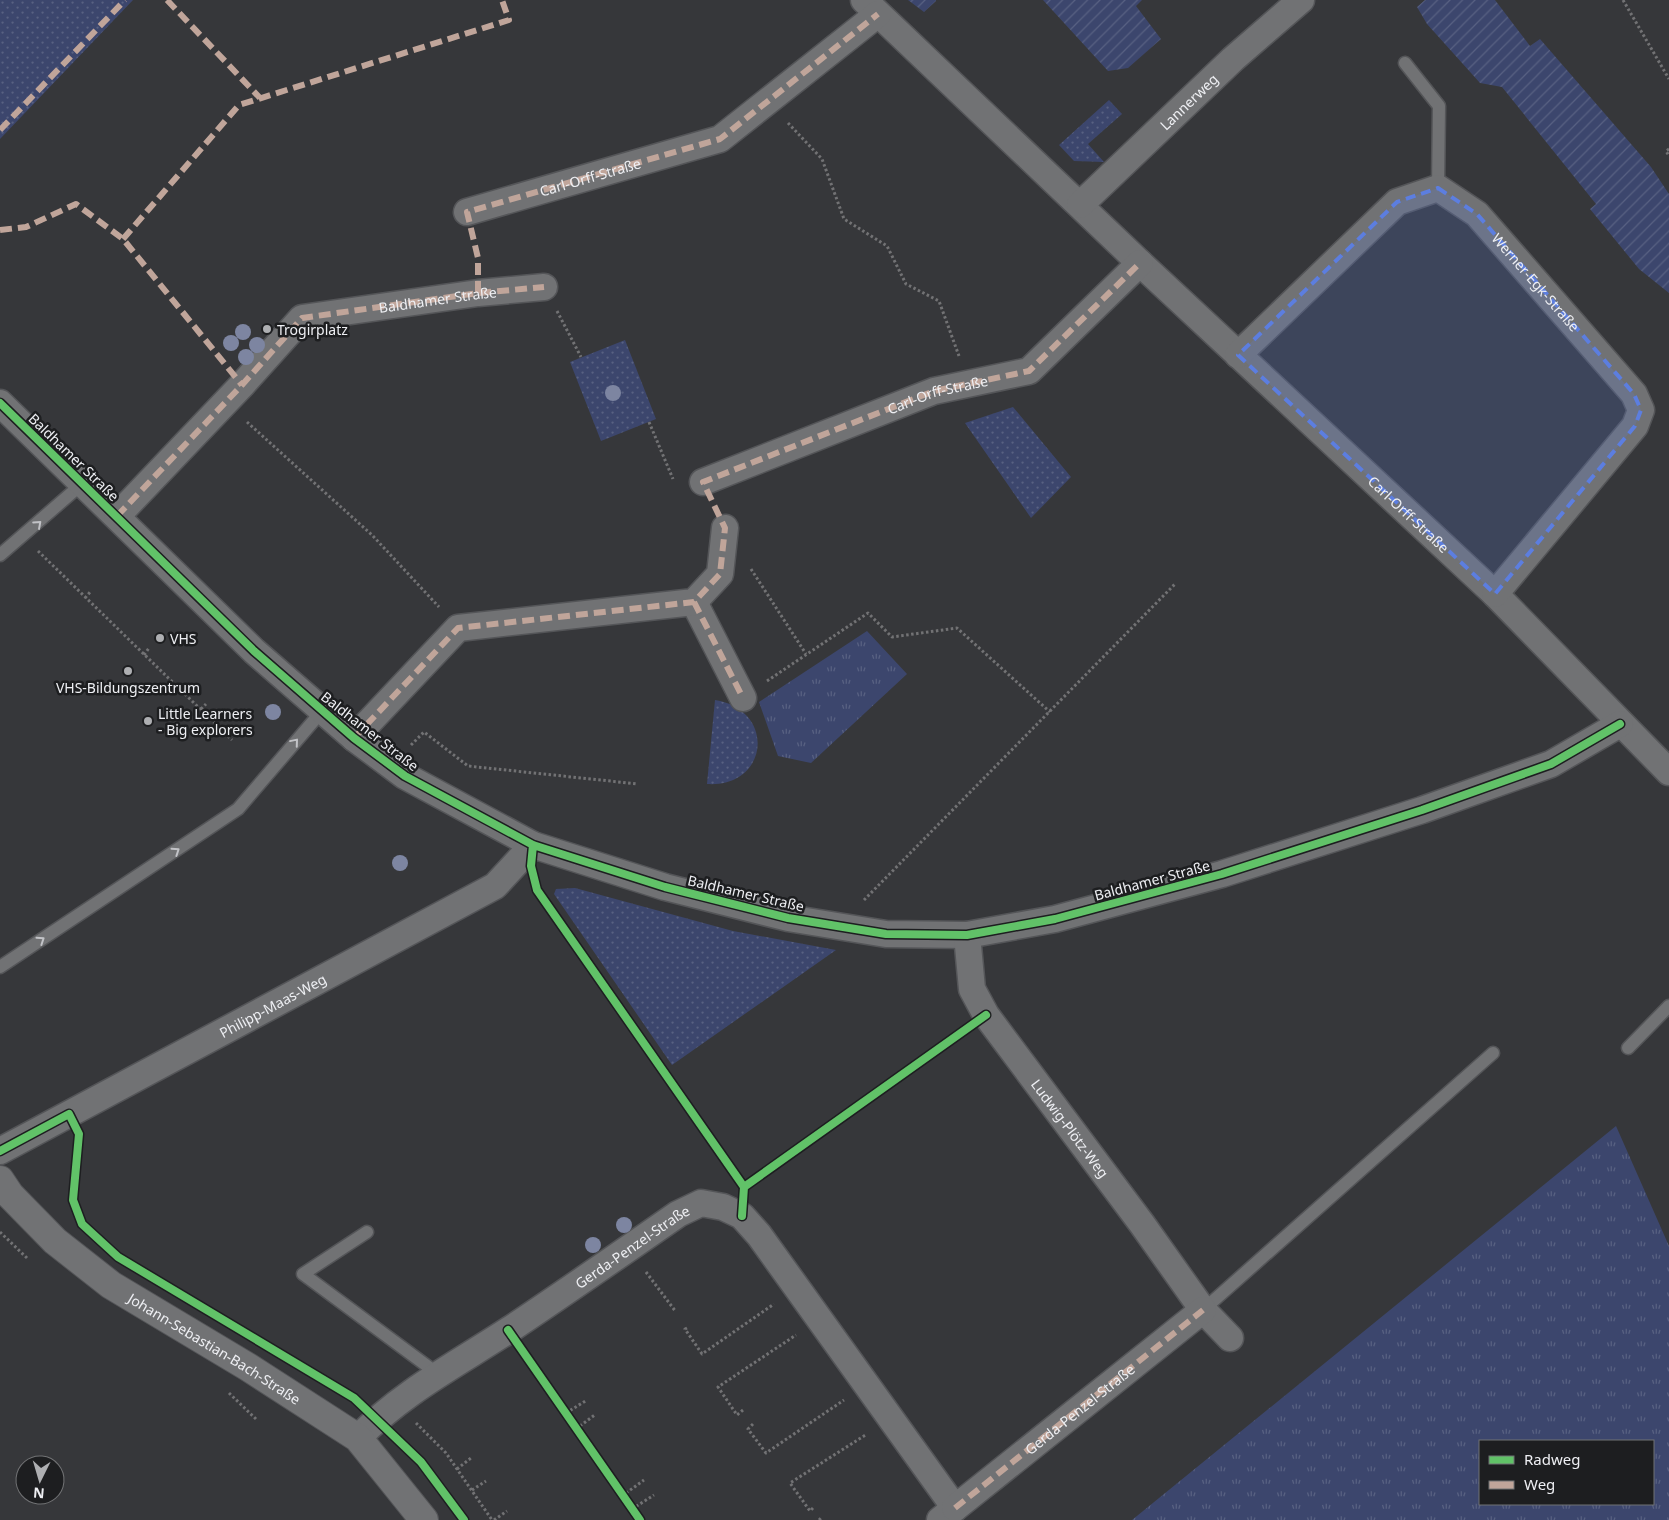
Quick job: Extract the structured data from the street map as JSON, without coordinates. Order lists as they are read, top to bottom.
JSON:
{
  "streets": {
    "street": [
      "Lannerweg",
      "Carl-Orff-Straße",
      "Werner-Egk-Straße",
      "Baldhamer Straße",
      "Philipp-Maas-Weg",
      "Ludwig-Plötz-Weg",
      "Gerda-Penzel-Straße",
      "Johann-Sebastian-Bach-Straße"
    ]
  },
  "crossings": [
    ["Lannerweg", "Carl-Orff-Straße"],
    ["Carl-Orff-Straße", "Werner-Egk-Straße"],
    ["Carl-Orff-Straße", "Baldhamer Straße"],
    ["Baldhamer Straße", "Philipp-Maas-Weg"],
    ["Baldhamer Straße", "Ludwig-Plötz-Weg"],
    ["Ludwig-Plötz-Weg", "Gerda-Penzel-Straße"],
    ["Gerda-Penzel-Straße", "Johann-Sebastian-Bach-Straße"]
  ],
  "places": [
    "Trogirplatz",
    "VHS",
    "VHS-Bildungszentrum",
    "Little Learners - Big explorers"
  ],
  "legend": ["Radweg", "Weg"],
  "north": "bottom"
}
